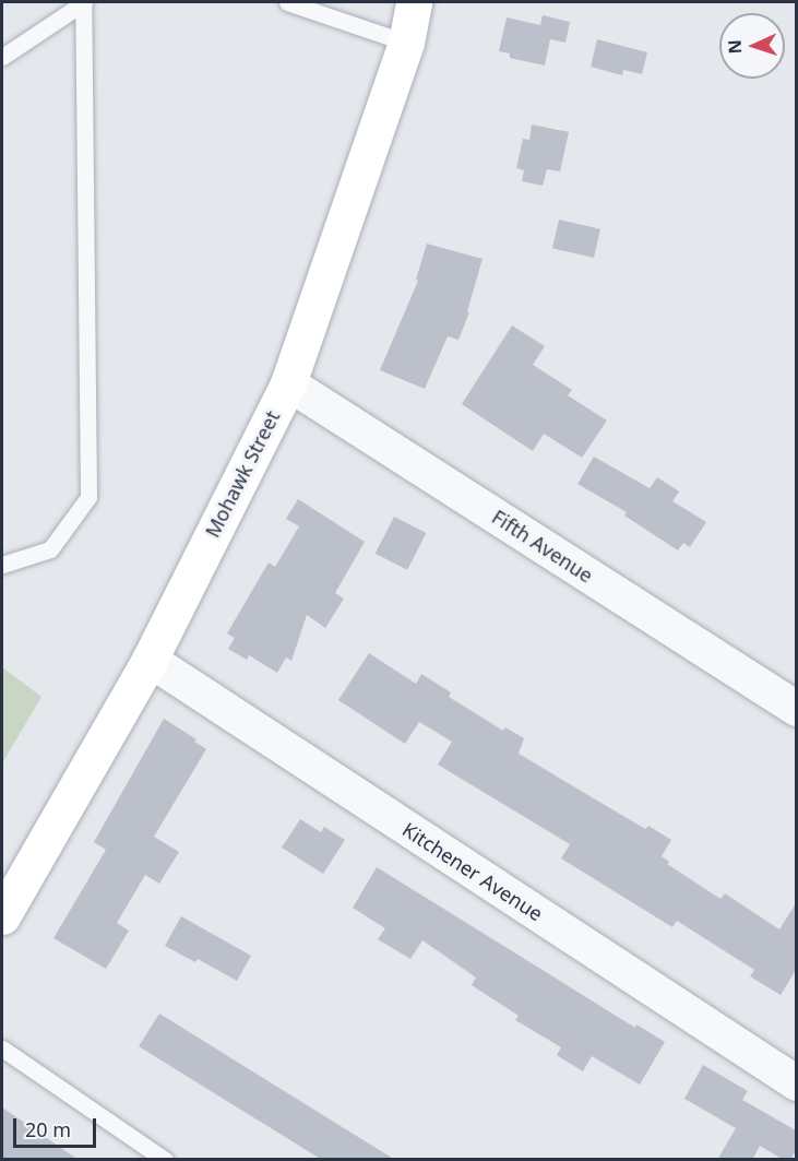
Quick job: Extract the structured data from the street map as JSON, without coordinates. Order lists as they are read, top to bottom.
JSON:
{
  "streets": {
    "street": ["Mohawk Street", "Fifth Avenue", "Kitchener Avenue"]
  },
  "crossings": [
    ["Mohawk Street", "Fifth Avenue"],
    ["Mohawk Street", "Kitchener Avenue"]
  ],
  "scale_bar": "20 m",
  "north": "left"
}
